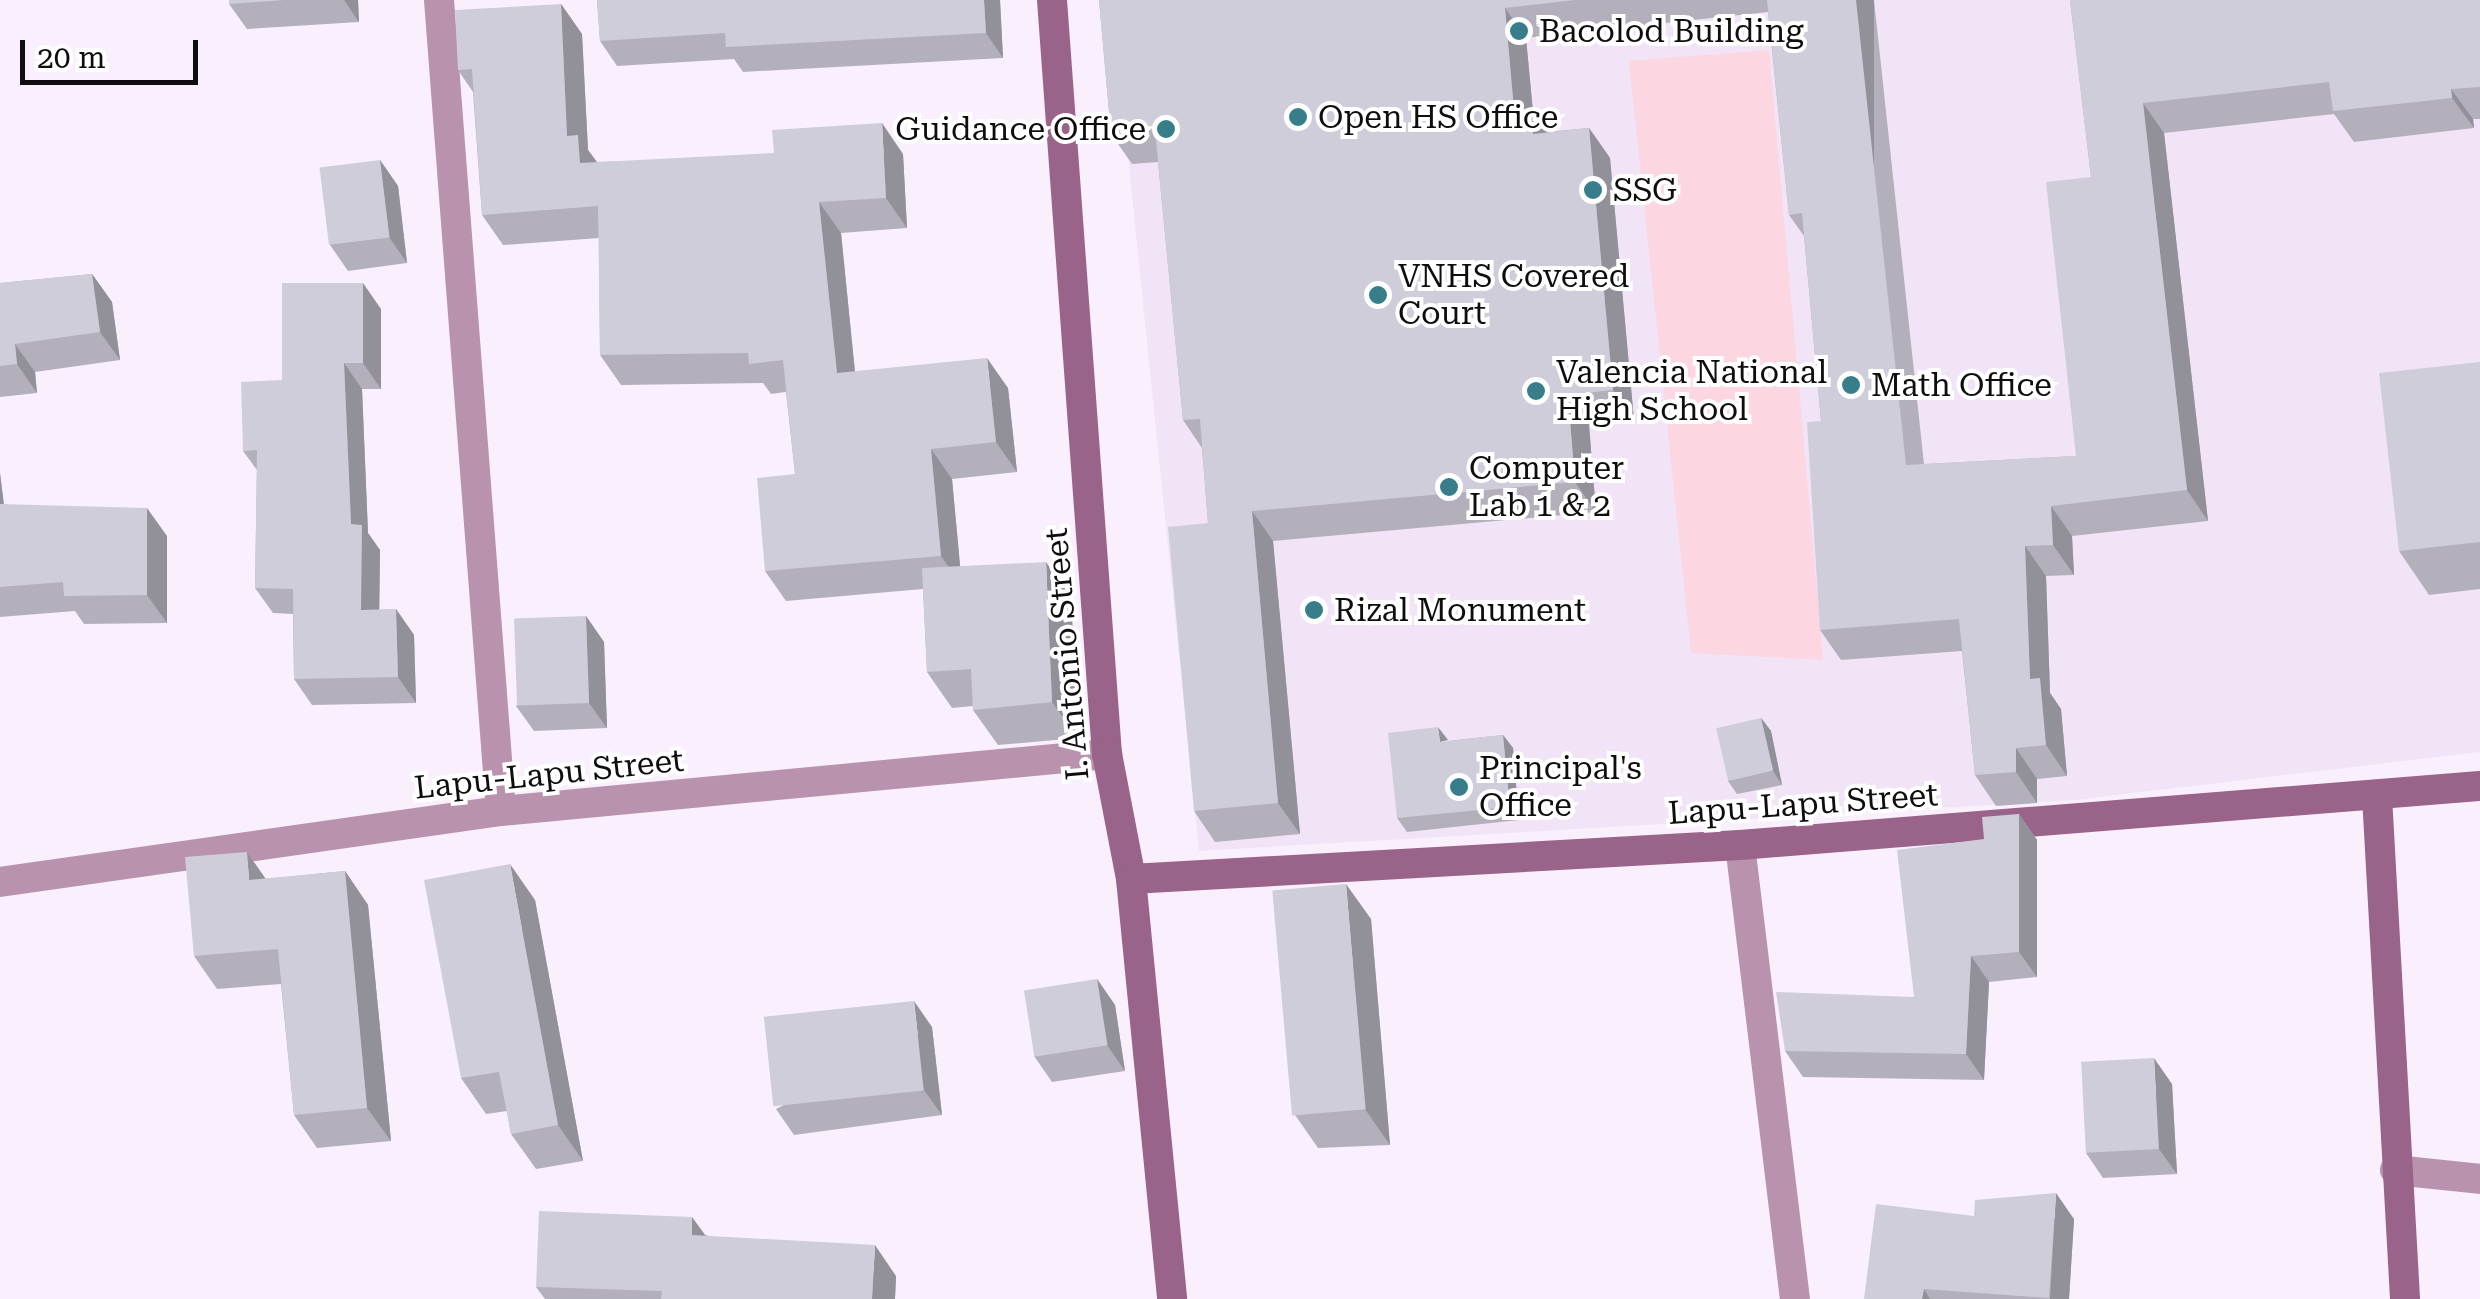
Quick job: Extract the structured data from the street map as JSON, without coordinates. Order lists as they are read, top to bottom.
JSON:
{
  "streets": {
    "street": ["I. Antonio Street", "Lapu-Lapu Street"]
  },
  "crossings": [
    ["I. Antonio Street", "Lapu-Lapu Street"]
  ],
  "places": [
    "Bacolod Building",
    "Open HS Office",
    "Guidance Office",
    "SSG",
    "VNHS Covered Court",
    "Math Office",
    "Valencia National High School",
    "Computer Lab 1 & 2",
    "Rizal Monument",
    "Principal's Office"
  ],
  "scale_bar": "20 m"
}
